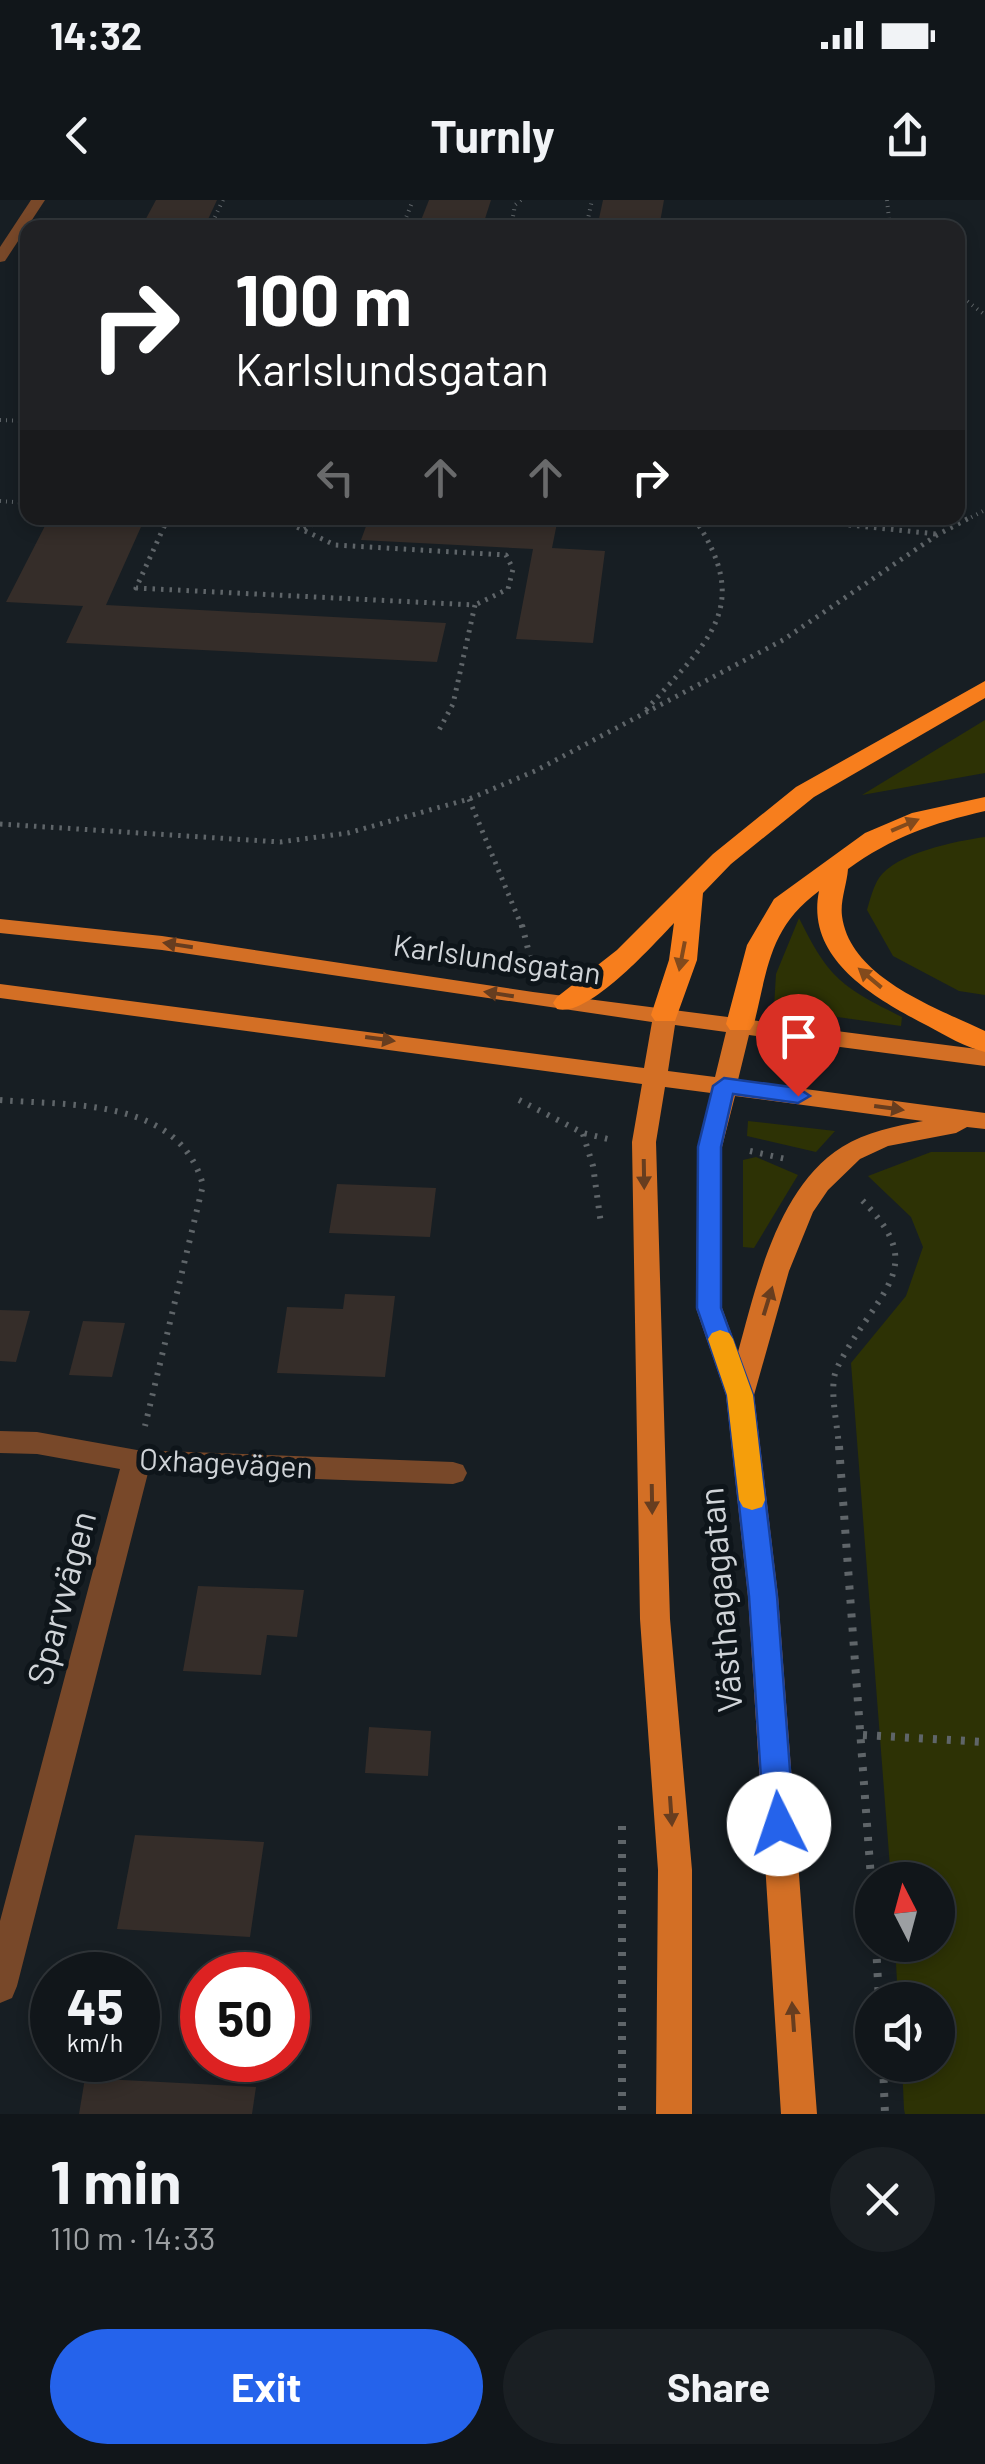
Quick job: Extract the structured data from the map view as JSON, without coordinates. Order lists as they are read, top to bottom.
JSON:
{
  "streets": {
    "main road": ["Karlslundsgatan", "Västhagagatan"],
    "street": ["Oxhagevägen", "Sparvvägen"]
  },
  "crossings": [
    ["Karlslundsgatan", "Västhagagatan"],
    ["Oxhagevägen", "Sparvvägen"]
  ],
  "north": "top",
  "page": {
    "status": "14:32",
    "header": "Turnly",
    "turn": ["100 m", "Karlslundsgatan"],
    "speed": "45 km/h",
    "limit": "50",
    "heading": ["1 min", "110 m · 14:33"],
    "buttons": ["Exit", "Share"]
  }
}
